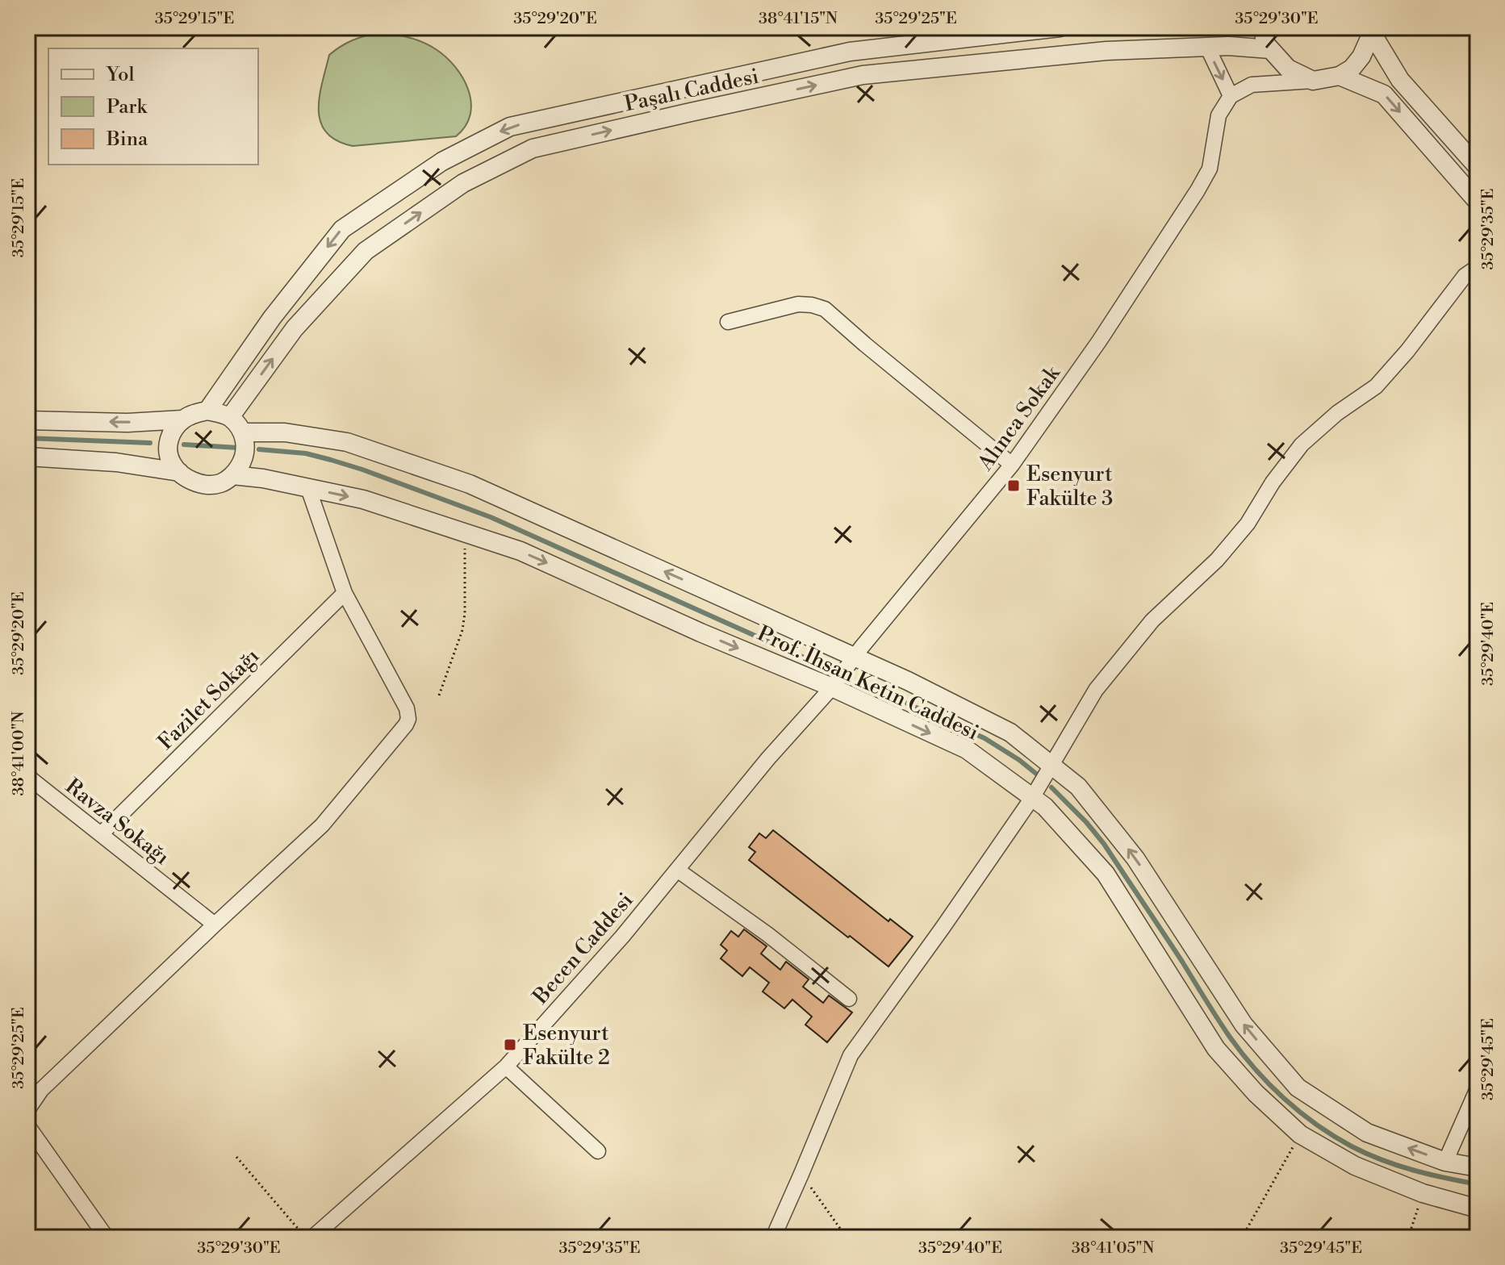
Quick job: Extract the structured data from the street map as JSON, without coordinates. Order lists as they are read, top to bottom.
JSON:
{
  "streets": {
    "street": [
      "Paşalı Caddesi",
      "Alınca Sokak",
      "Prof. İhsan Ketin Caddesi",
      "Fazilet Sokağı",
      "Ravza Sokağı",
      "Becen Caddesi"
    ]
  },
  "crossings": [
    ["Paşalı Caddesi", "Prof. İhsan Ketin Caddesi"],
    ["Alınca Sokak", "Prof. İhsan Ketin Caddesi"],
    ["Alınca Sokak", "Becen Caddesi"],
    ["Prof. İhsan Ketin Caddesi", "Becen Caddesi"],
    ["Fazilet Sokağı", "Ravza Sokağı"]
  ],
  "places": {
    "transit": ["Esenyurt Fakülte 3", "Esenyurt Fakülte 2"]
  },
  "legend": ["Yol", "Park", "Bina"],
  "coordinates": [
    "35°29'15\"E",
    "35°29'20\"E",
    "38°41'15\"N",
    "35°29'25\"E",
    "35°29'30\"E",
    "35°29'35\"E",
    "35°29'40\"E",
    "38°41'00\"N",
    "35°29'45\"E",
    "38°41'05\"N"
  ]
}
